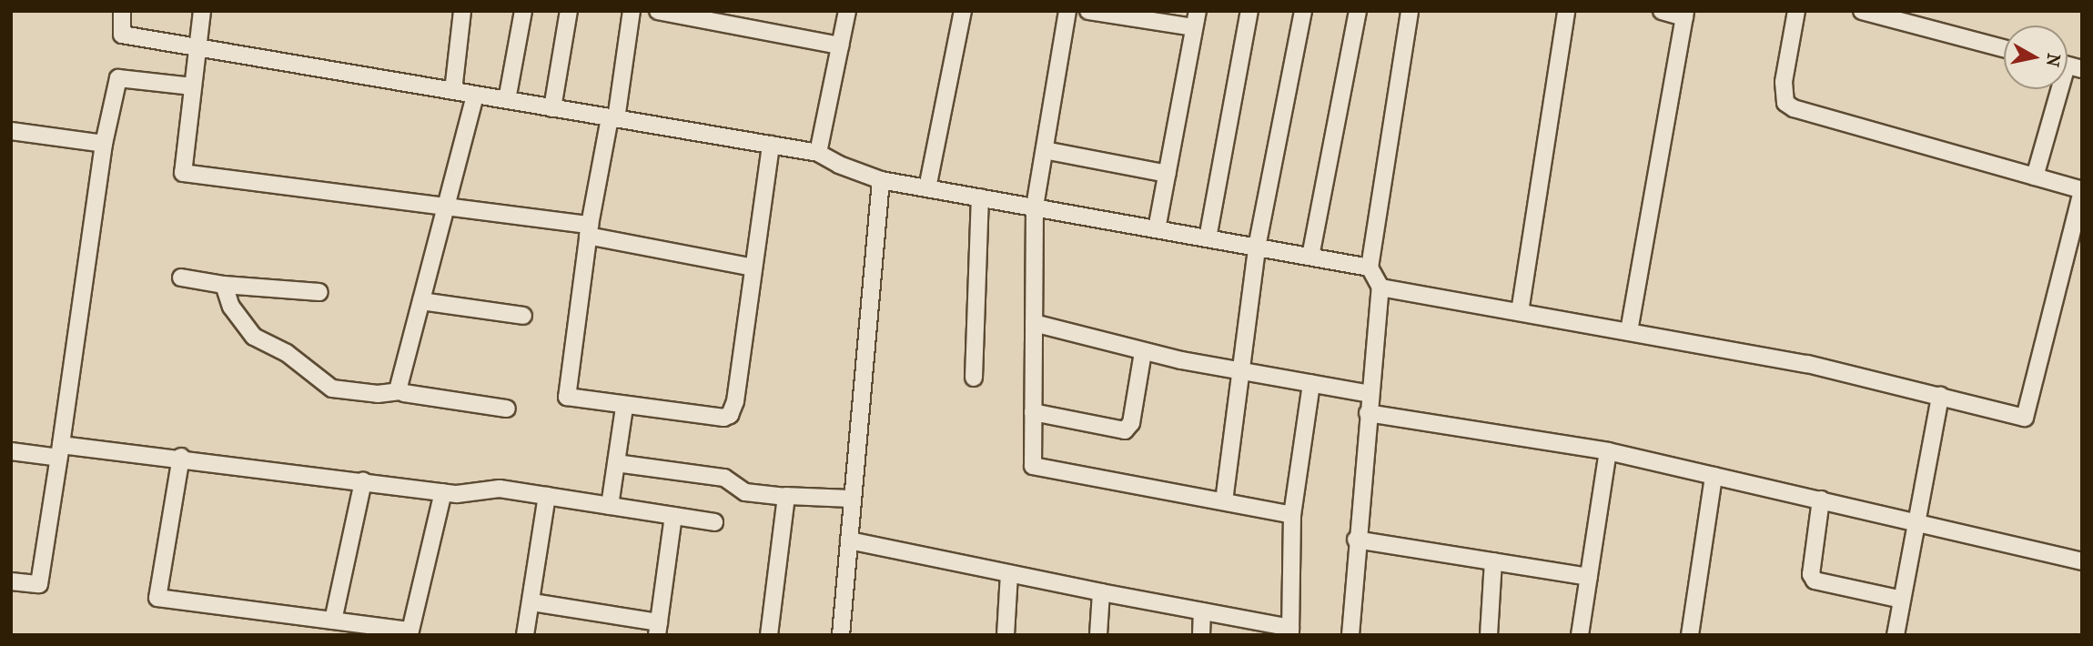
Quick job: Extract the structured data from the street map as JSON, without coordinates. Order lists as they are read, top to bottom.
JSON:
{
  "north": "right"
}
